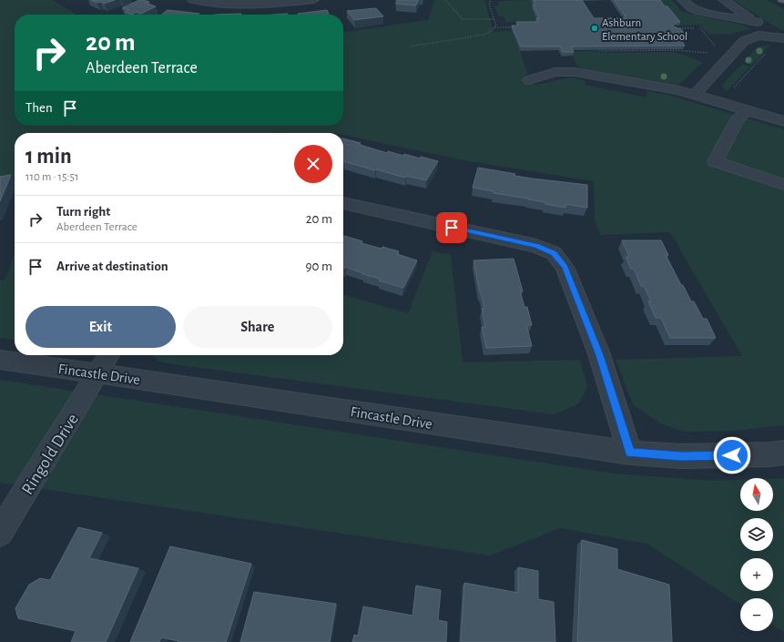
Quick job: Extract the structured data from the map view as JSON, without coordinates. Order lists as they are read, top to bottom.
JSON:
{
  "streets": {
    "street": ["Fincastle Drive", "Ringold Drive"]
  },
  "crossings": [
    ["Fincastle Drive", "Ringold Drive"]
  ],
  "places": ["Ashburn Elementary School"],
  "north": "top",
  "page": {
    "turn": ["20 m", "Aberdeen Terrace"],
    "then": "Then",
    "heading": ["1 min", "110 m · 15:51"],
    "list": [
      {
        "name": "Turn right",
        "note": "Aberdeen Terrace",
        "value": "20 m"
      },
      {
        "name": "Arrive at destination",
        "value": "90 m"
      }
    ],
    "buttons": ["Exit", "Share"],
    "map_buttons": ["+", "−"]
  }
}
